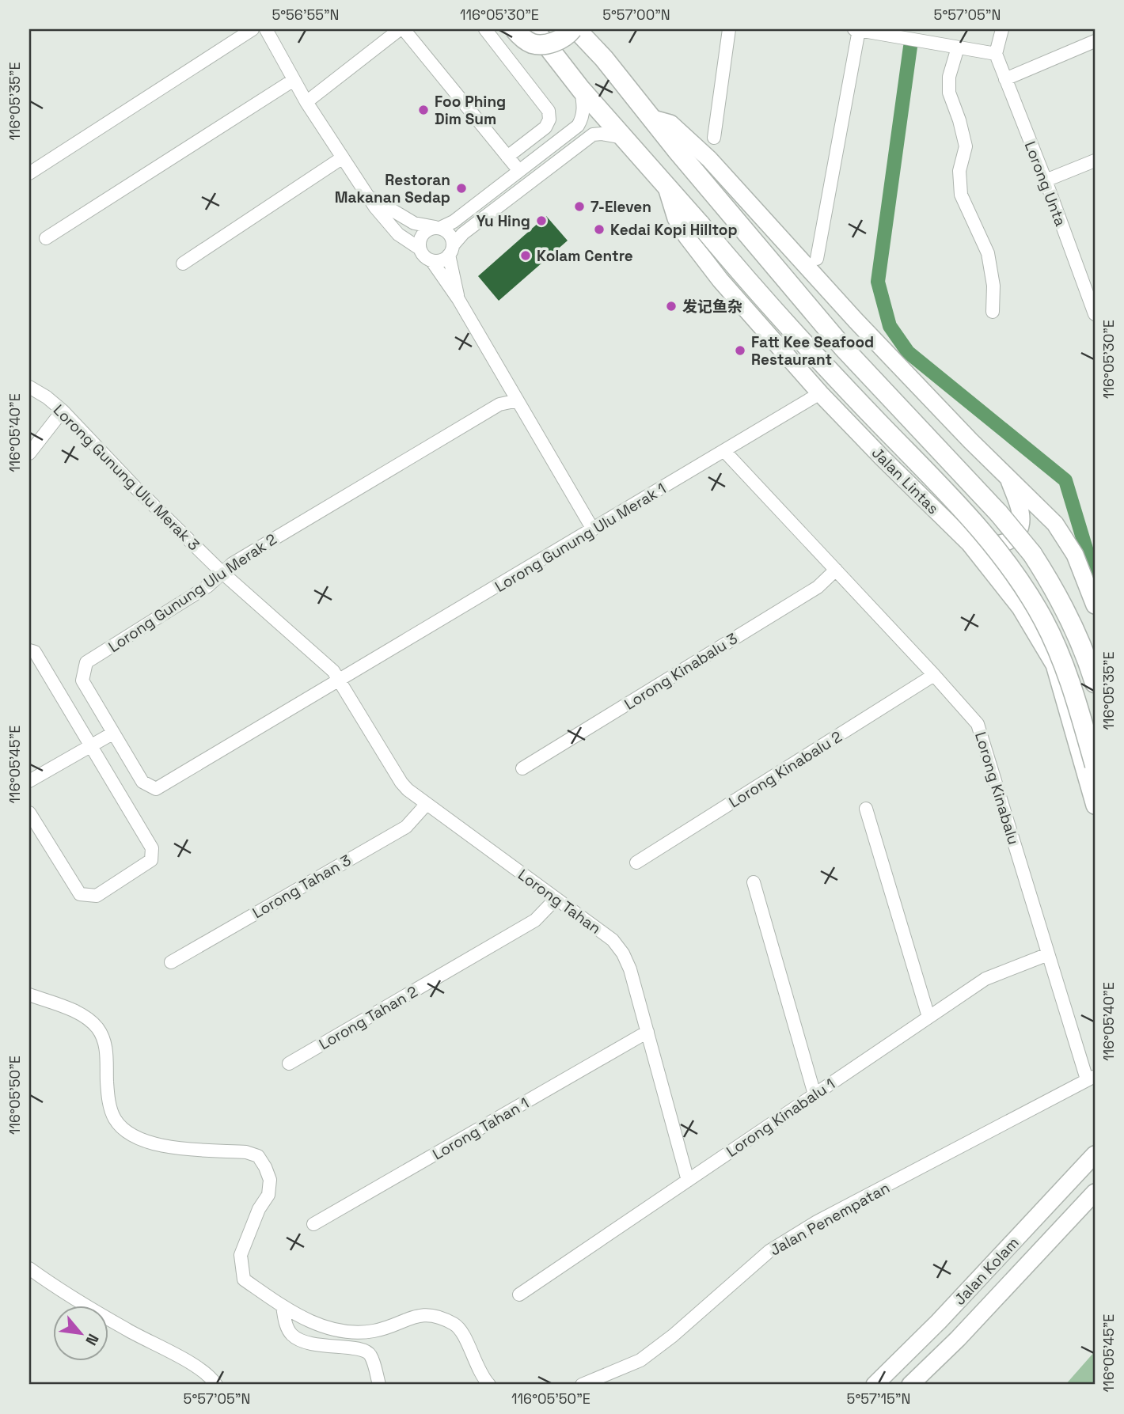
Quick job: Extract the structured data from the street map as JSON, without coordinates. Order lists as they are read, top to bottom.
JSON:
{
  "streets": {
    "highway": ["Jalan Lintas"],
    "main road": ["Jalan Kolam"],
    "street": [
      "Lorong Unta",
      "Lorong Gunung Ulu Merak 3",
      "Lorong Gunung Ulu Merak 1",
      "Lorong Gunung Ulu Merak 2",
      "Lorong Kinabalu 3",
      "Lorong Kinabalu 2",
      "Lorong Kinabalu",
      "Lorong Tahan 3",
      "Lorong Tahan",
      "Lorong Tahan 2",
      "Lorong Kinabalu 1",
      "Lorong Tahan 1",
      "Jalan Penempatan"
    ]
  },
  "crossings": [
    ["Lorong Gunung Ulu Merak 3", "Lorong Gunung Ulu Merak 1"],
    ["Lorong Gunung Ulu Merak 3", "Lorong Gunung Ulu Merak 2"],
    ["Lorong Gunung Ulu Merak 3", "Lorong Tahan"],
    ["Jalan Lintas", "Lorong Gunung Ulu Merak 1"],
    ["Lorong Gunung Ulu Merak 1", "Lorong Gunung Ulu Merak 2"],
    ["Lorong Gunung Ulu Merak 1", "Lorong Kinabalu"],
    ["Lorong Gunung Ulu Merak 1", "Lorong Tahan"],
    ["Lorong Kinabalu 3", "Lorong Kinabalu"],
    ["Lorong Kinabalu 2", "Lorong Kinabalu"],
    ["Lorong Kinabalu", "Lorong Kinabalu 1"],
    ["Lorong Kinabalu", "Jalan Penempatan"],
    ["Lorong Tahan 3", "Lorong Tahan"],
    ["Lorong Tahan", "Lorong Tahan 2"],
    ["Lorong Tahan", "Lorong Kinabalu 1"],
    ["Lorong Tahan", "Lorong Tahan 1"]
  ],
  "places": [
    "Foo Phing Dim Sum",
    "Restoran Makanan Sedap",
    "7-Eleven",
    "Yu Hing",
    "Kedai Kopi Hilltop",
    "Kolam Centre",
    "发记鱼杂",
    "Fatt Kee Seafood Restaurant"
  ],
  "north": "bottom right",
  "coordinates": [
    "5°56'55\"N",
    "116°05'30\"E",
    "5°57'00\"N",
    "5°57'05\"N",
    "116°05'35\"E",
    "116°05'40\"E",
    "116°05'45\"E",
    "116°05'50\"E",
    "5°57'15\"N"
  ]
}
